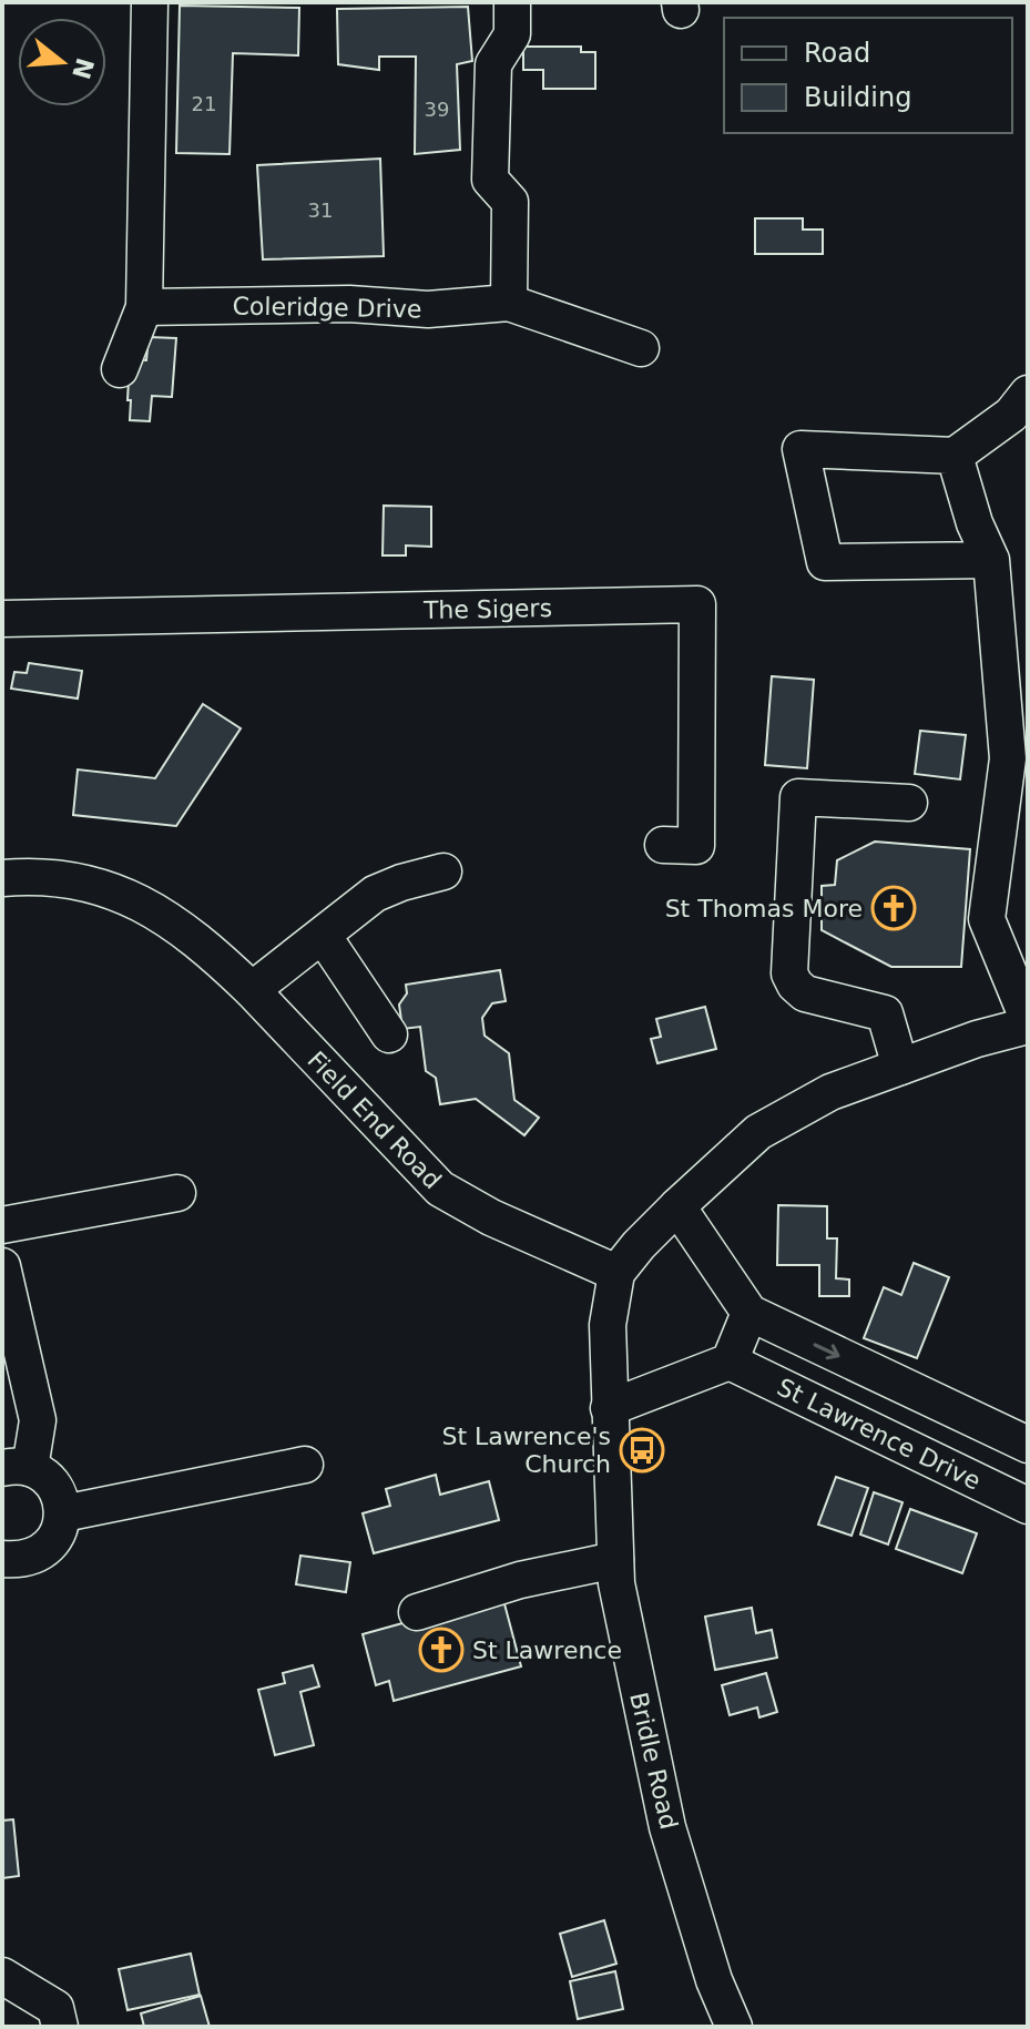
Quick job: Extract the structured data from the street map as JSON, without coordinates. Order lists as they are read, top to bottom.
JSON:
{
  "streets": {
    "street": [
      "Coleridge Drive",
      "The Sigers",
      "Field End Road",
      "St Lawrence Drive",
      "Bridle Road"
    ]
  },
  "crossings": [
    ["Field End Road", "Bridle Road"]
  ],
  "places": {
    "church": ["St Thomas More", "St Lawrence"],
    "bus stop": ["St Lawrence's Church"]
  },
  "house_numbers": ["21", "39", "31"],
  "legend": ["Road", "Building"],
  "north": "right"
}
